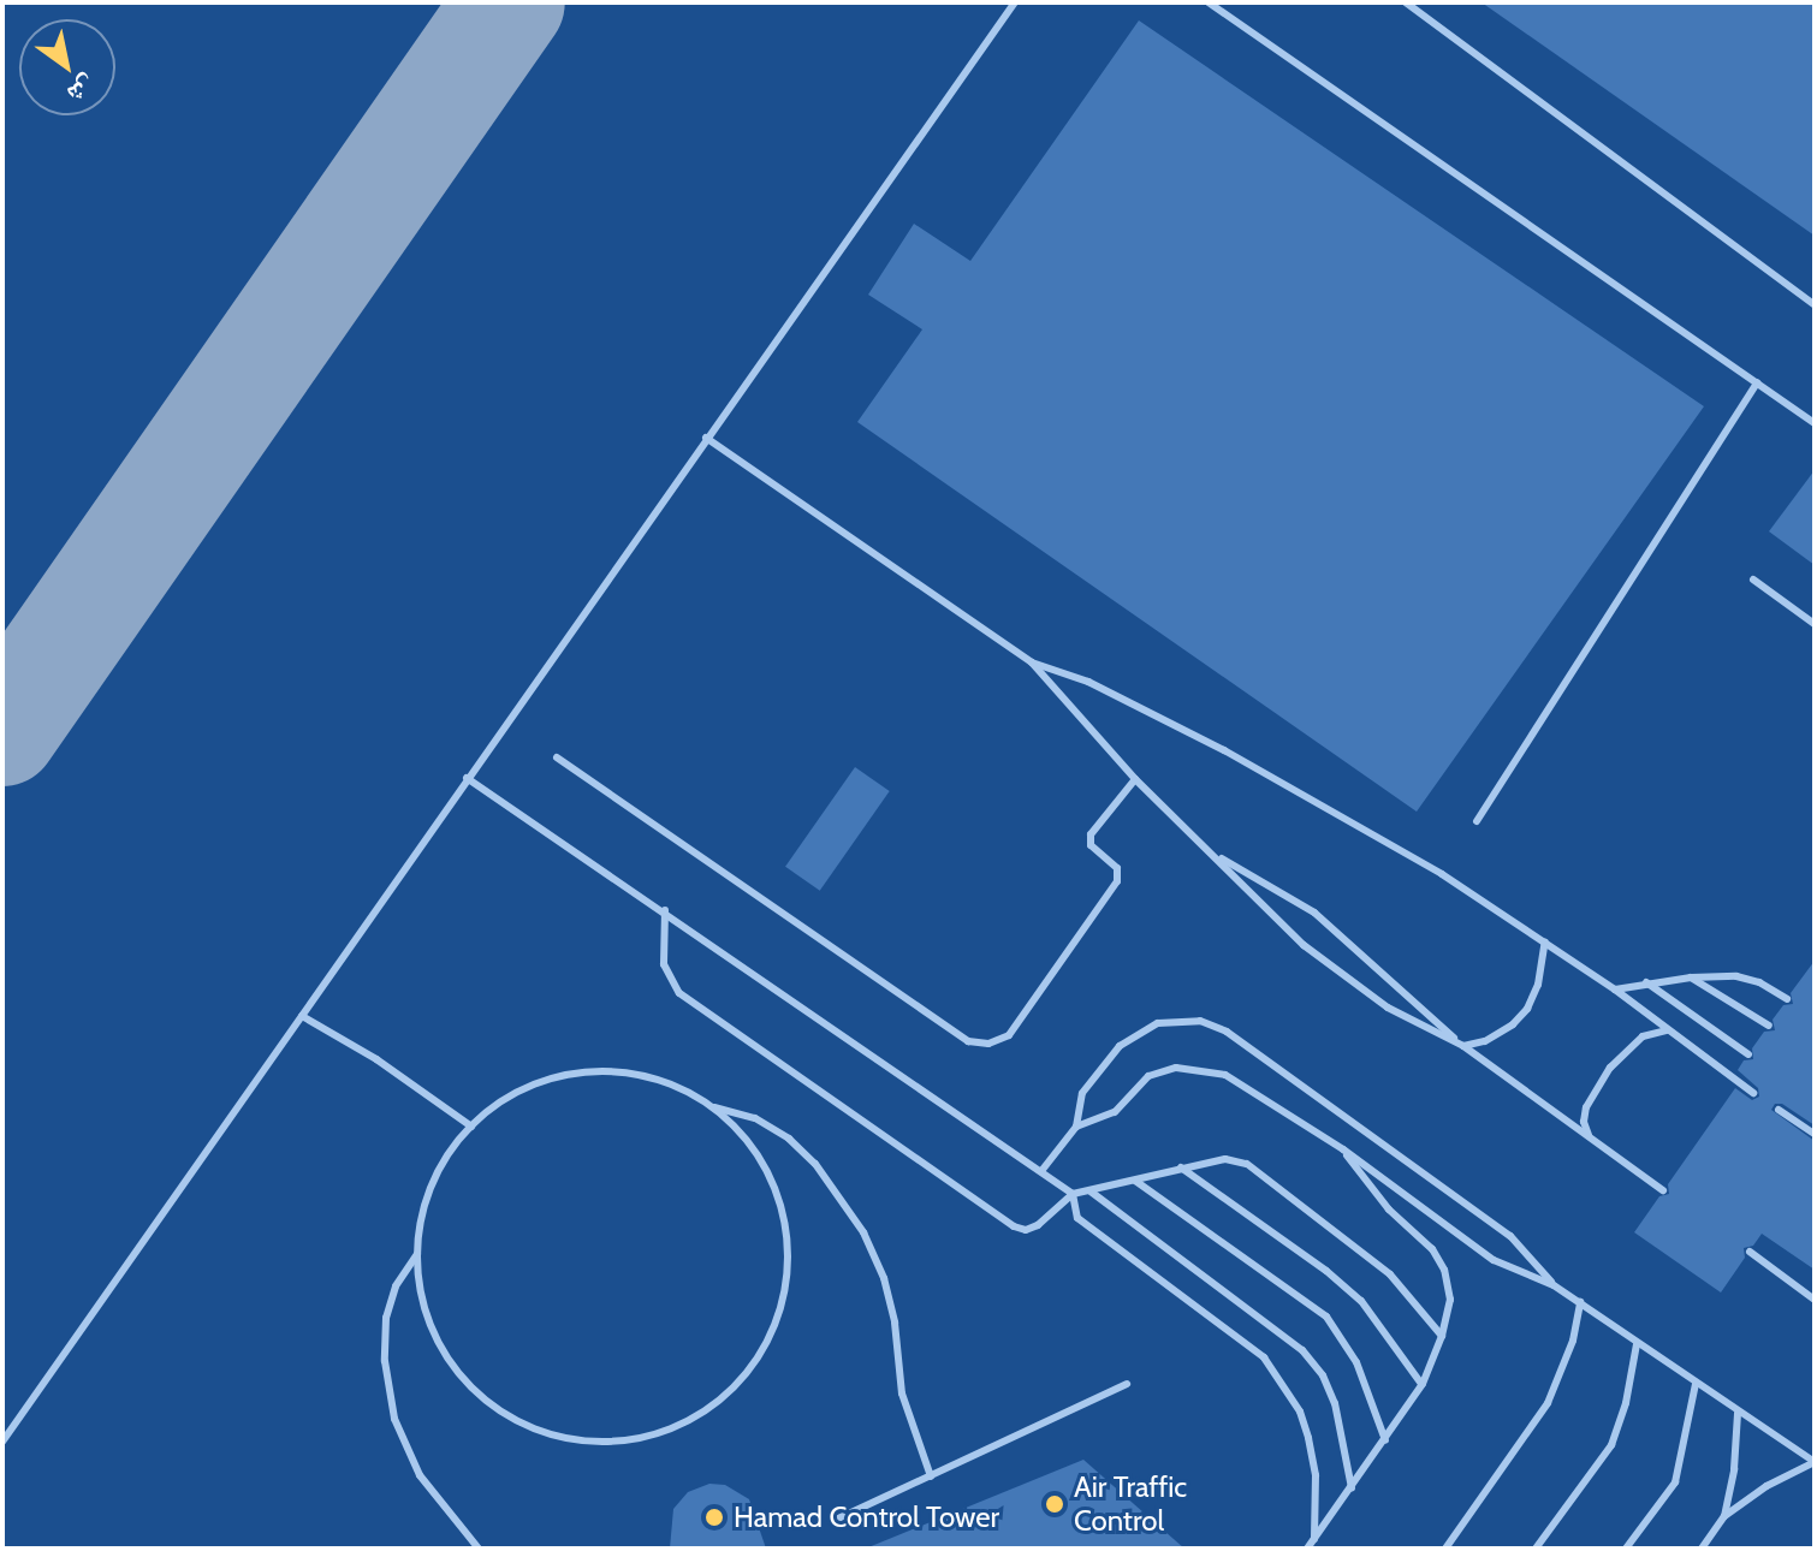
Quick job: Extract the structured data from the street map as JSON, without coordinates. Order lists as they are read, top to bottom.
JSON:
{
  "places": ["Air Traffic Control", "Hamad Control Tower"],
  "north": "bottom right"
}
